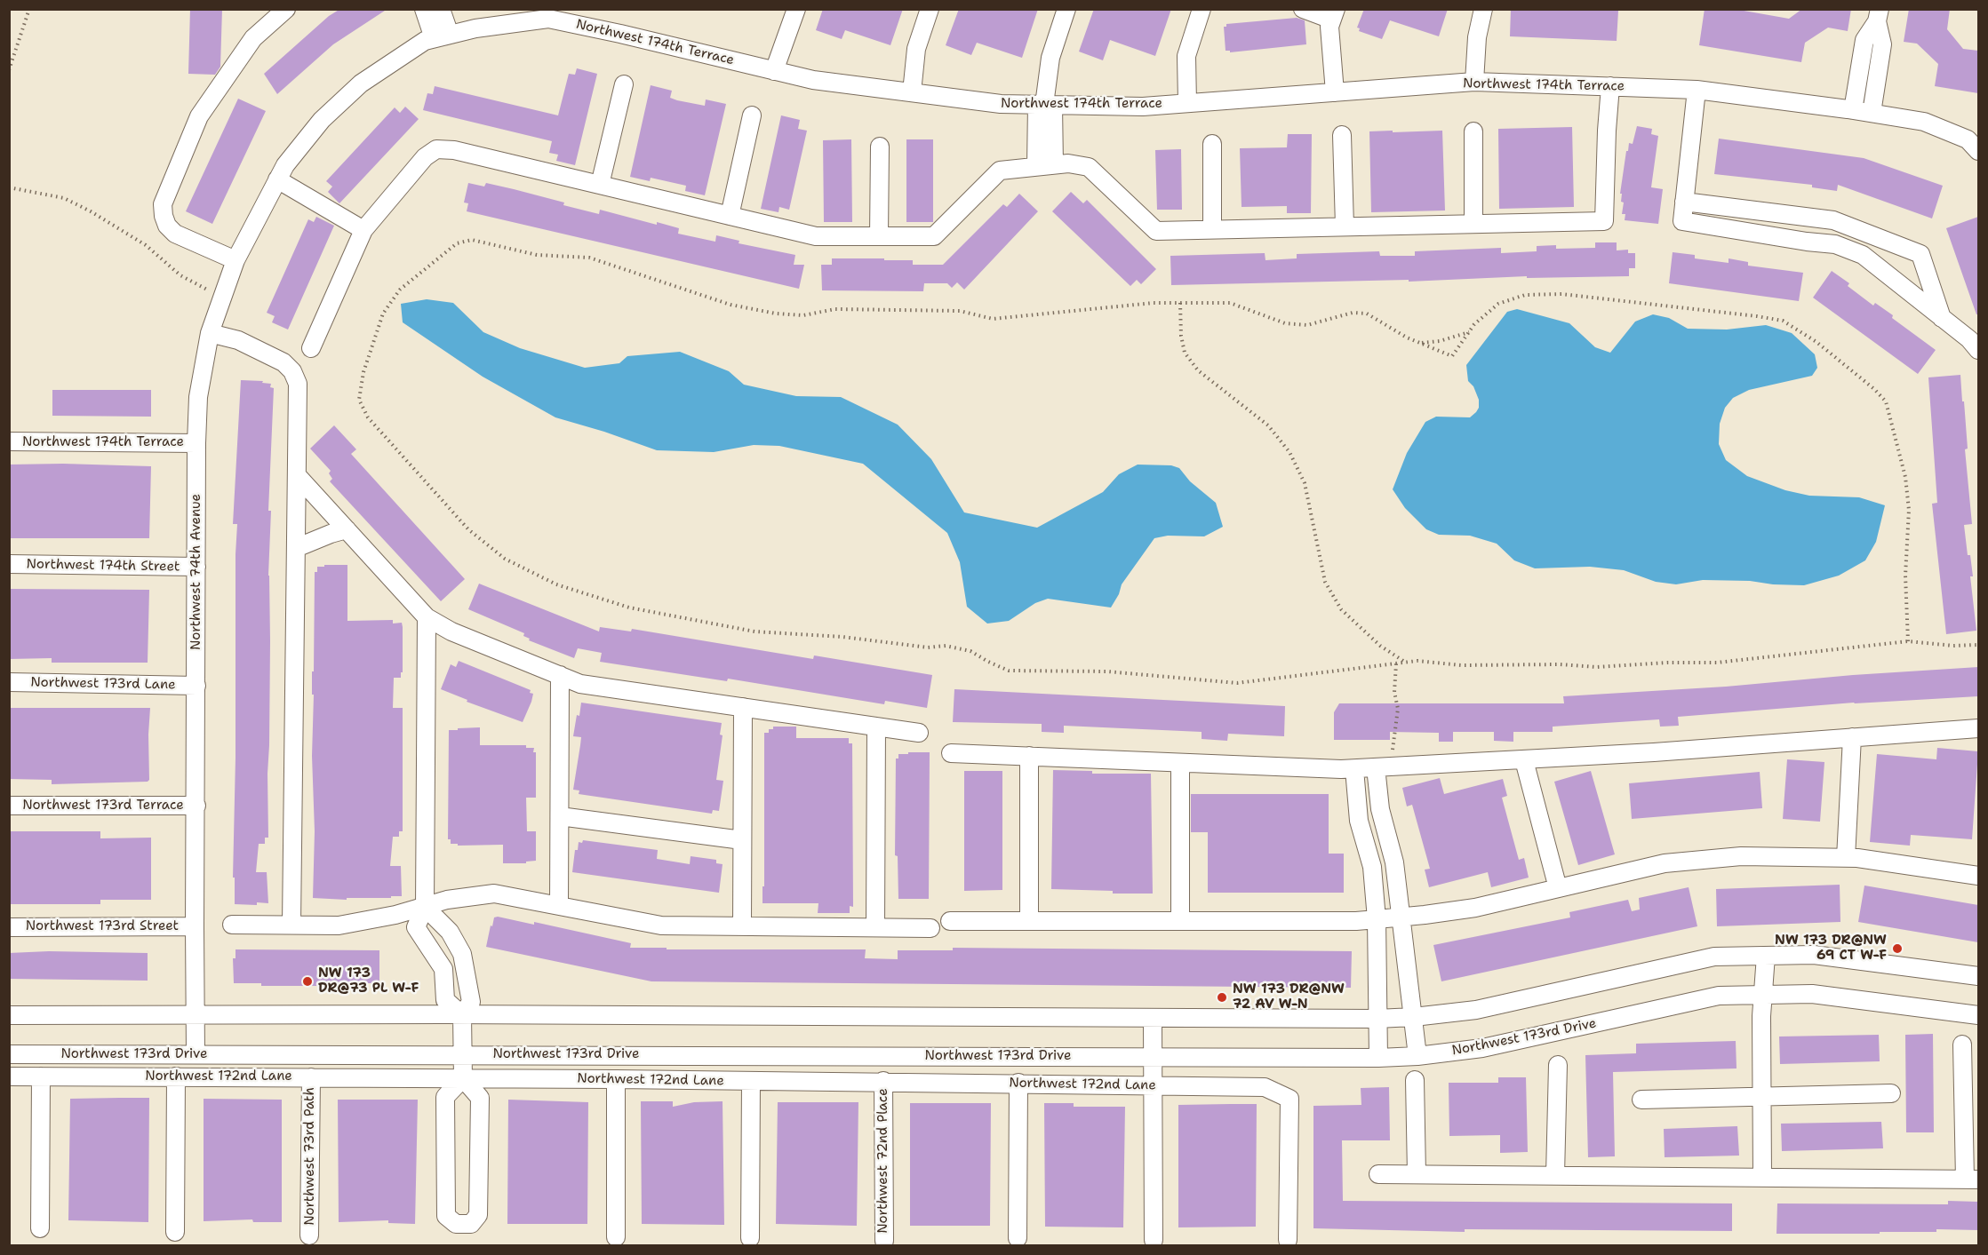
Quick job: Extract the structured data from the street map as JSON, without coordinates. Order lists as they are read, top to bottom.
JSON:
{
  "streets": {
    "street": [
      "Northwest 174th Terrace",
      "Northwest 174th Street",
      "Northwest 74th Avenue",
      "Northwest 173rd Lane",
      "Northwest 173rd Terrace",
      "Northwest 173rd Street",
      "Northwest 173rd Drive",
      "Northwest 172nd Lane",
      "Northwest 73rd Path",
      "Northwest 72nd Place"
    ]
  },
  "crossings": [
    ["Northwest 174th Terrace", "Northwest 74th Avenue"],
    ["Northwest 174th Street", "Northwest 74th Avenue"],
    ["Northwest 74th Avenue", "Northwest 173rd Lane"],
    ["Northwest 74th Avenue", "Northwest 173rd Terrace"],
    ["Northwest 74th Avenue", "Northwest 173rd Street"],
    ["Northwest 74th Avenue", "Northwest 173rd Drive"],
    ["Northwest 172nd Lane", "Northwest 73rd Path"],
    ["Northwest 172nd Lane", "Northwest 72nd Place"]
  ],
  "places": ["NW 173 DR@NW 69 CT W-F", "NW 173 DR@73 PL W-F", "NW 173 DR@NW 72 AV W-N"]
}
